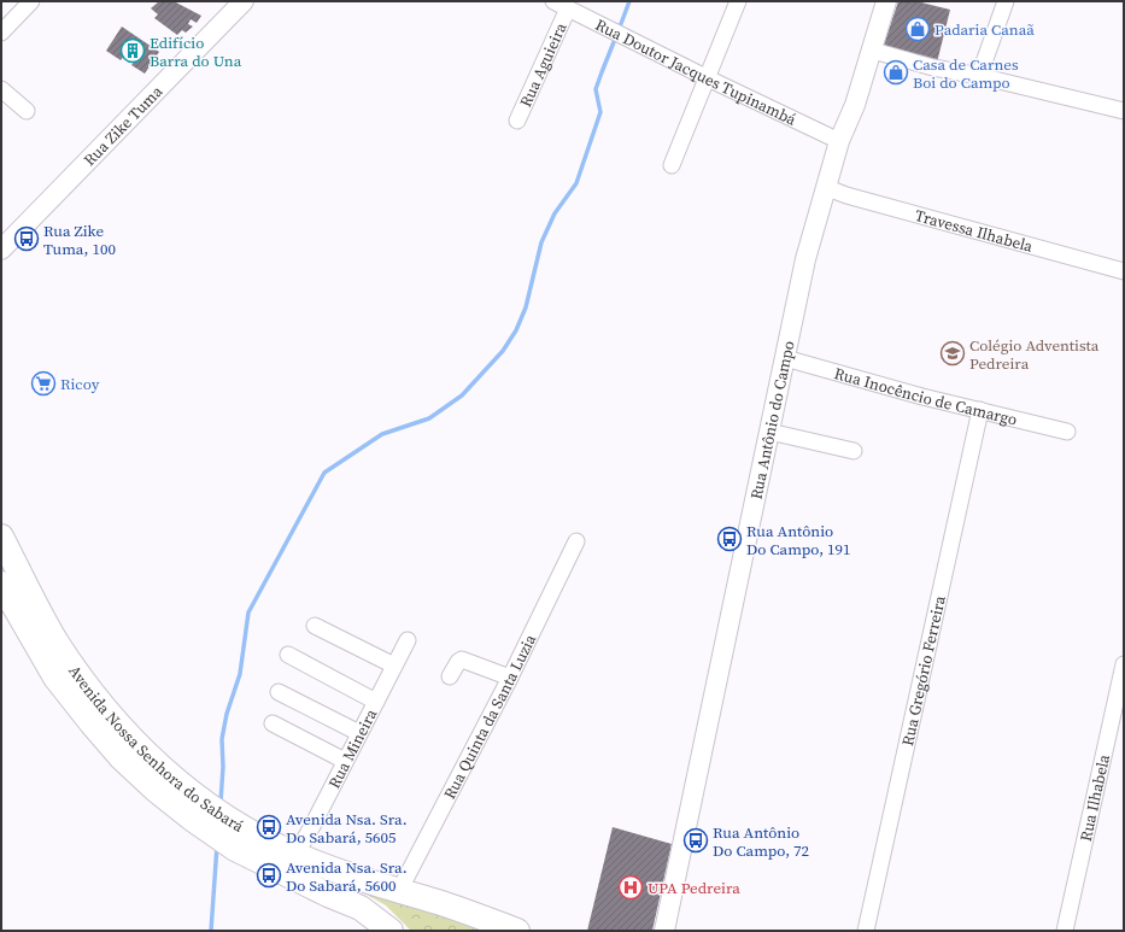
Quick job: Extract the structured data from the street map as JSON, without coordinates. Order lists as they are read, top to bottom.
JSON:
{
  "streets": {
    "main road": ["Avenida Nossa Senhora do Sabará"],
    "street": [
      "Rua Aguieira",
      "Rua Doutor Jacques Tupinambá",
      "Rua Zike Tuma",
      "Travessa Ilhabela",
      "Rua Inocêncio de Camargo",
      "Rua Antônio do Campo",
      "Rua Gregório Ferreira",
      "Rua Quinta da Santa Luzia",
      "Rua Mineira",
      "Rua Ilhabela"
    ]
  },
  "crossings": [
    ["Rua Aguieira", "Rua Doutor Jacques Tupinambá"],
    ["Rua Doutor Jacques Tupinambá", "Rua Antônio do Campo"],
    ["Travessa Ilhabela", "Rua Antônio do Campo"],
    ["Rua Inocêncio de Camargo", "Rua Antônio do Campo"],
    ["Rua Inocêncio de Camargo", "Rua Gregório Ferreira"],
    ["Rua Quinta da Santa Luzia", "Avenida Nossa Senhora do Sabará"],
    ["Avenida Nossa Senhora do Sabará", "Rua Mineira"]
  ],
  "places": {
    "shop": ["Padaria Canaã", "Casa de Carnes Boi do Campo"],
    "building": ["Edifício Barra do Una"],
    "bus stop": [
      "Rua Zike Tuma, 100",
      "Rua Antônio Do Campo, 191",
      "Avenida Nsa. Sra. Do Sabará, 5605",
      "Rua Antônio Do Campo, 72",
      "Avenida Nsa. Sra. Do Sabará, 5600"
    ],
    "school or university": ["Colégio Adventista Pedreira"],
    "supermarket": ["Ricoy"],
    "hospital": ["UPA Pedreira"]
  }
}
